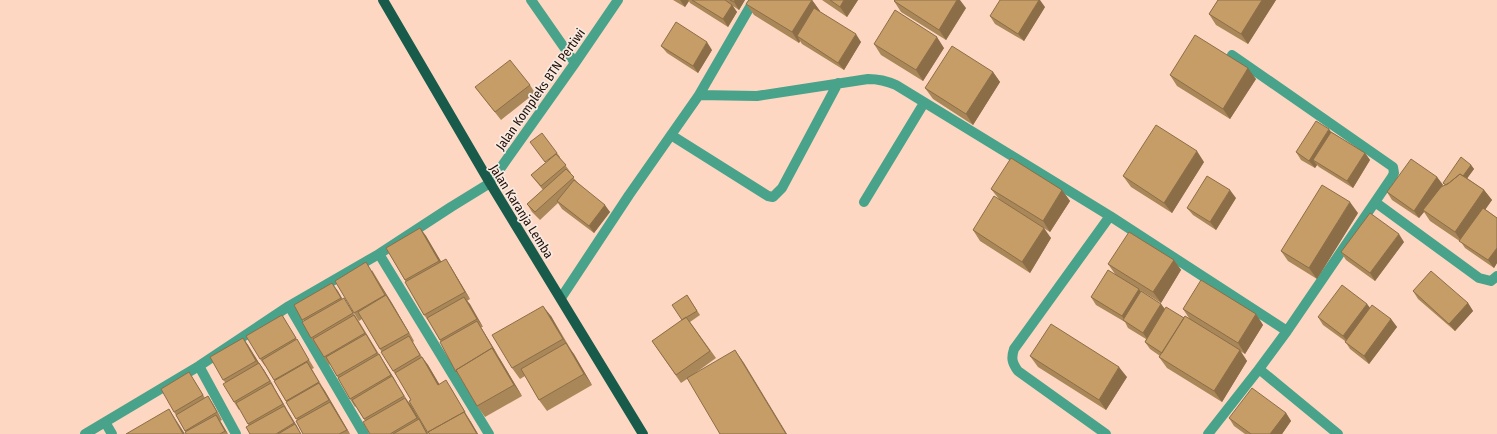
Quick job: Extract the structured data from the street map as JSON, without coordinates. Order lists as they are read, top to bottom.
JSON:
{
  "streets": {
    "main road": ["Jalan Karanja Lemba"],
    "street": ["Jalan Kompleks BTN Pertiwi"]
  },
  "crossings": [
    ["Jalan Kompleks BTN Pertiwi", "Jalan Karanja Lemba"]
  ]
}
